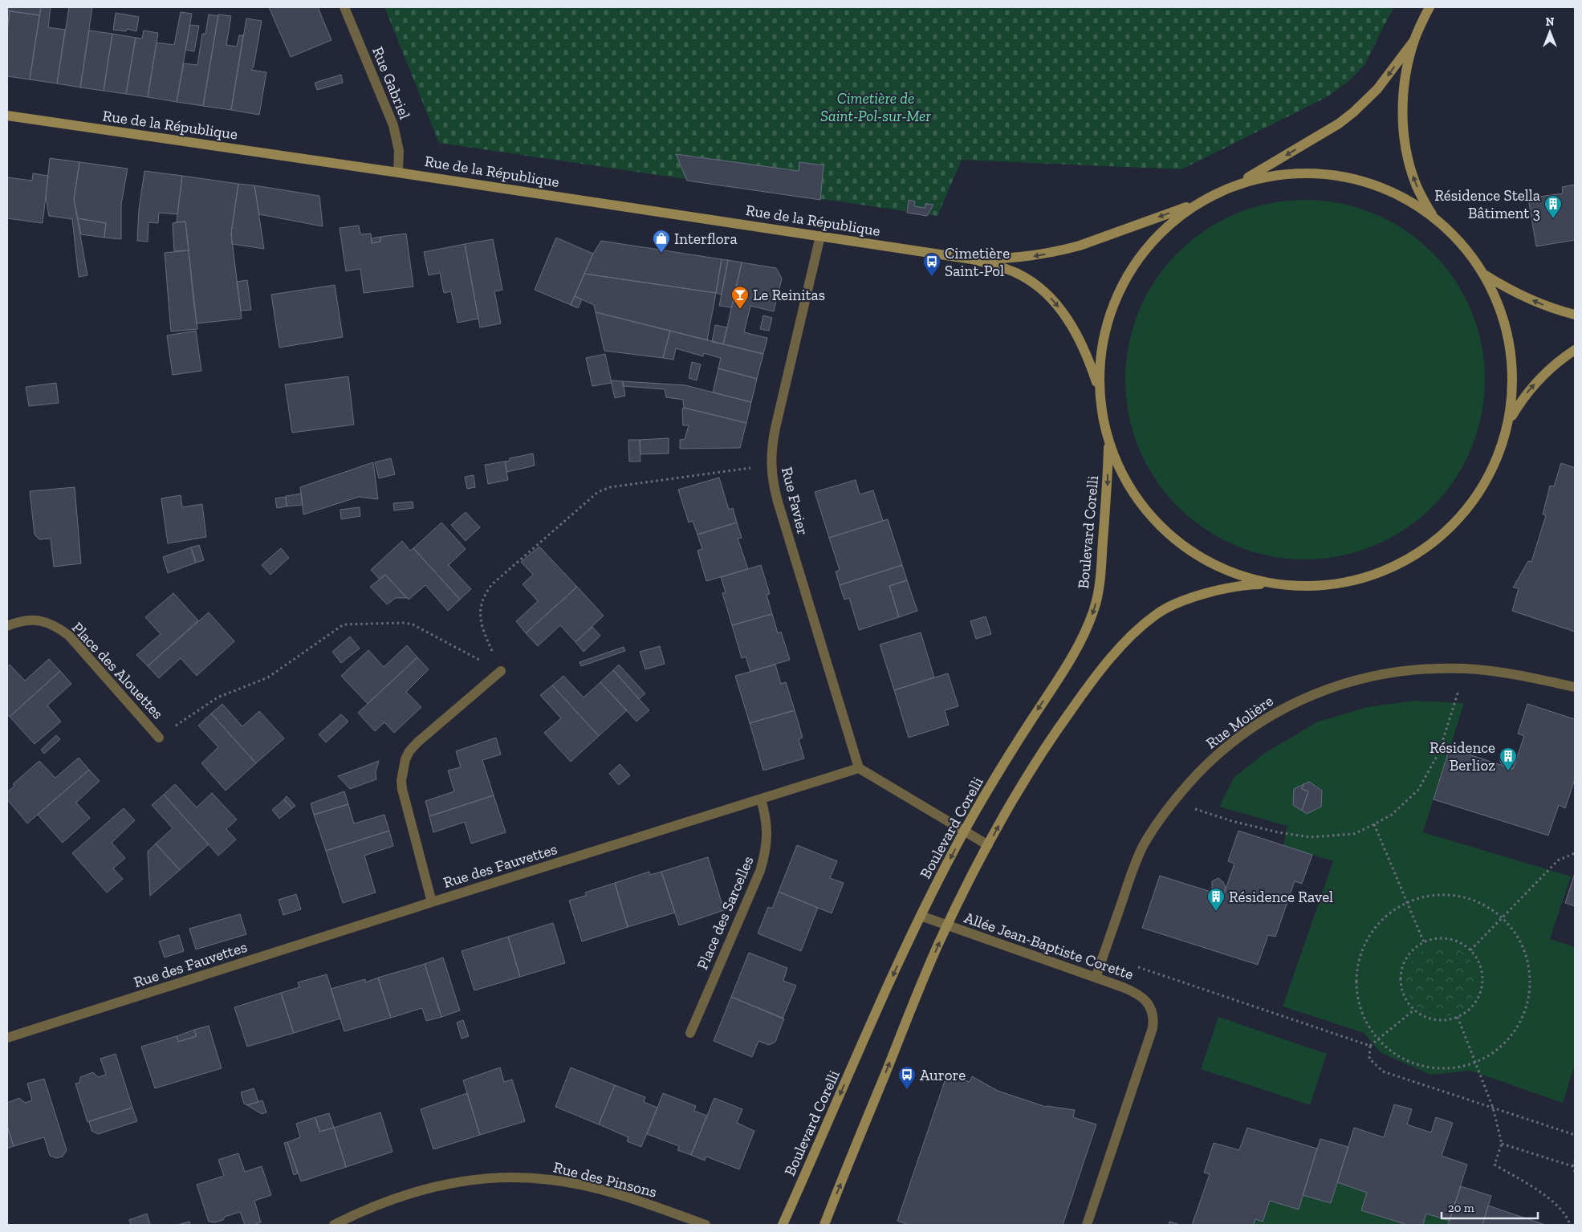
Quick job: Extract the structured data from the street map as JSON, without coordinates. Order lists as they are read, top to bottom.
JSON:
{
  "streets": {
    "main road": ["Rue de la République", "Boulevard Corelli"],
    "street": [
      "Rue Gabriel",
      "Rue Favier",
      "Place des Alouettes",
      "Rue Molière",
      "Rue des Fauvettes",
      "Place des Sarcelles",
      "Allée Jean-Baptiste Corette",
      "Rue des Pinsons"
    ]
  },
  "crossings": [
    ["Rue Gabriel", "Rue de la République"],
    ["Rue de la République", "Rue Favier"],
    ["Rue Favier", "Rue des Fauvettes"],
    ["Boulevard Corelli", "Allée Jean-Baptiste Corette"],
    ["Rue Molière", "Allée Jean-Baptiste Corette"],
    ["Rue des Fauvettes", "Place des Sarcelles"]
  ],
  "parks": ["Cimetière de Saint-Pol-sur-Mer"],
  "places": {
    "building": ["Résidence Stella Bâtiment 3", "Résidence Berlioz", "Résidence Ravel"],
    "shop": ["Interflora"],
    "bus stop": ["Cimetière Saint-Pol", "Aurore"],
    "bar": ["Le Reinitas"]
  },
  "scale_bar": "20 m",
  "north": "top"
}
